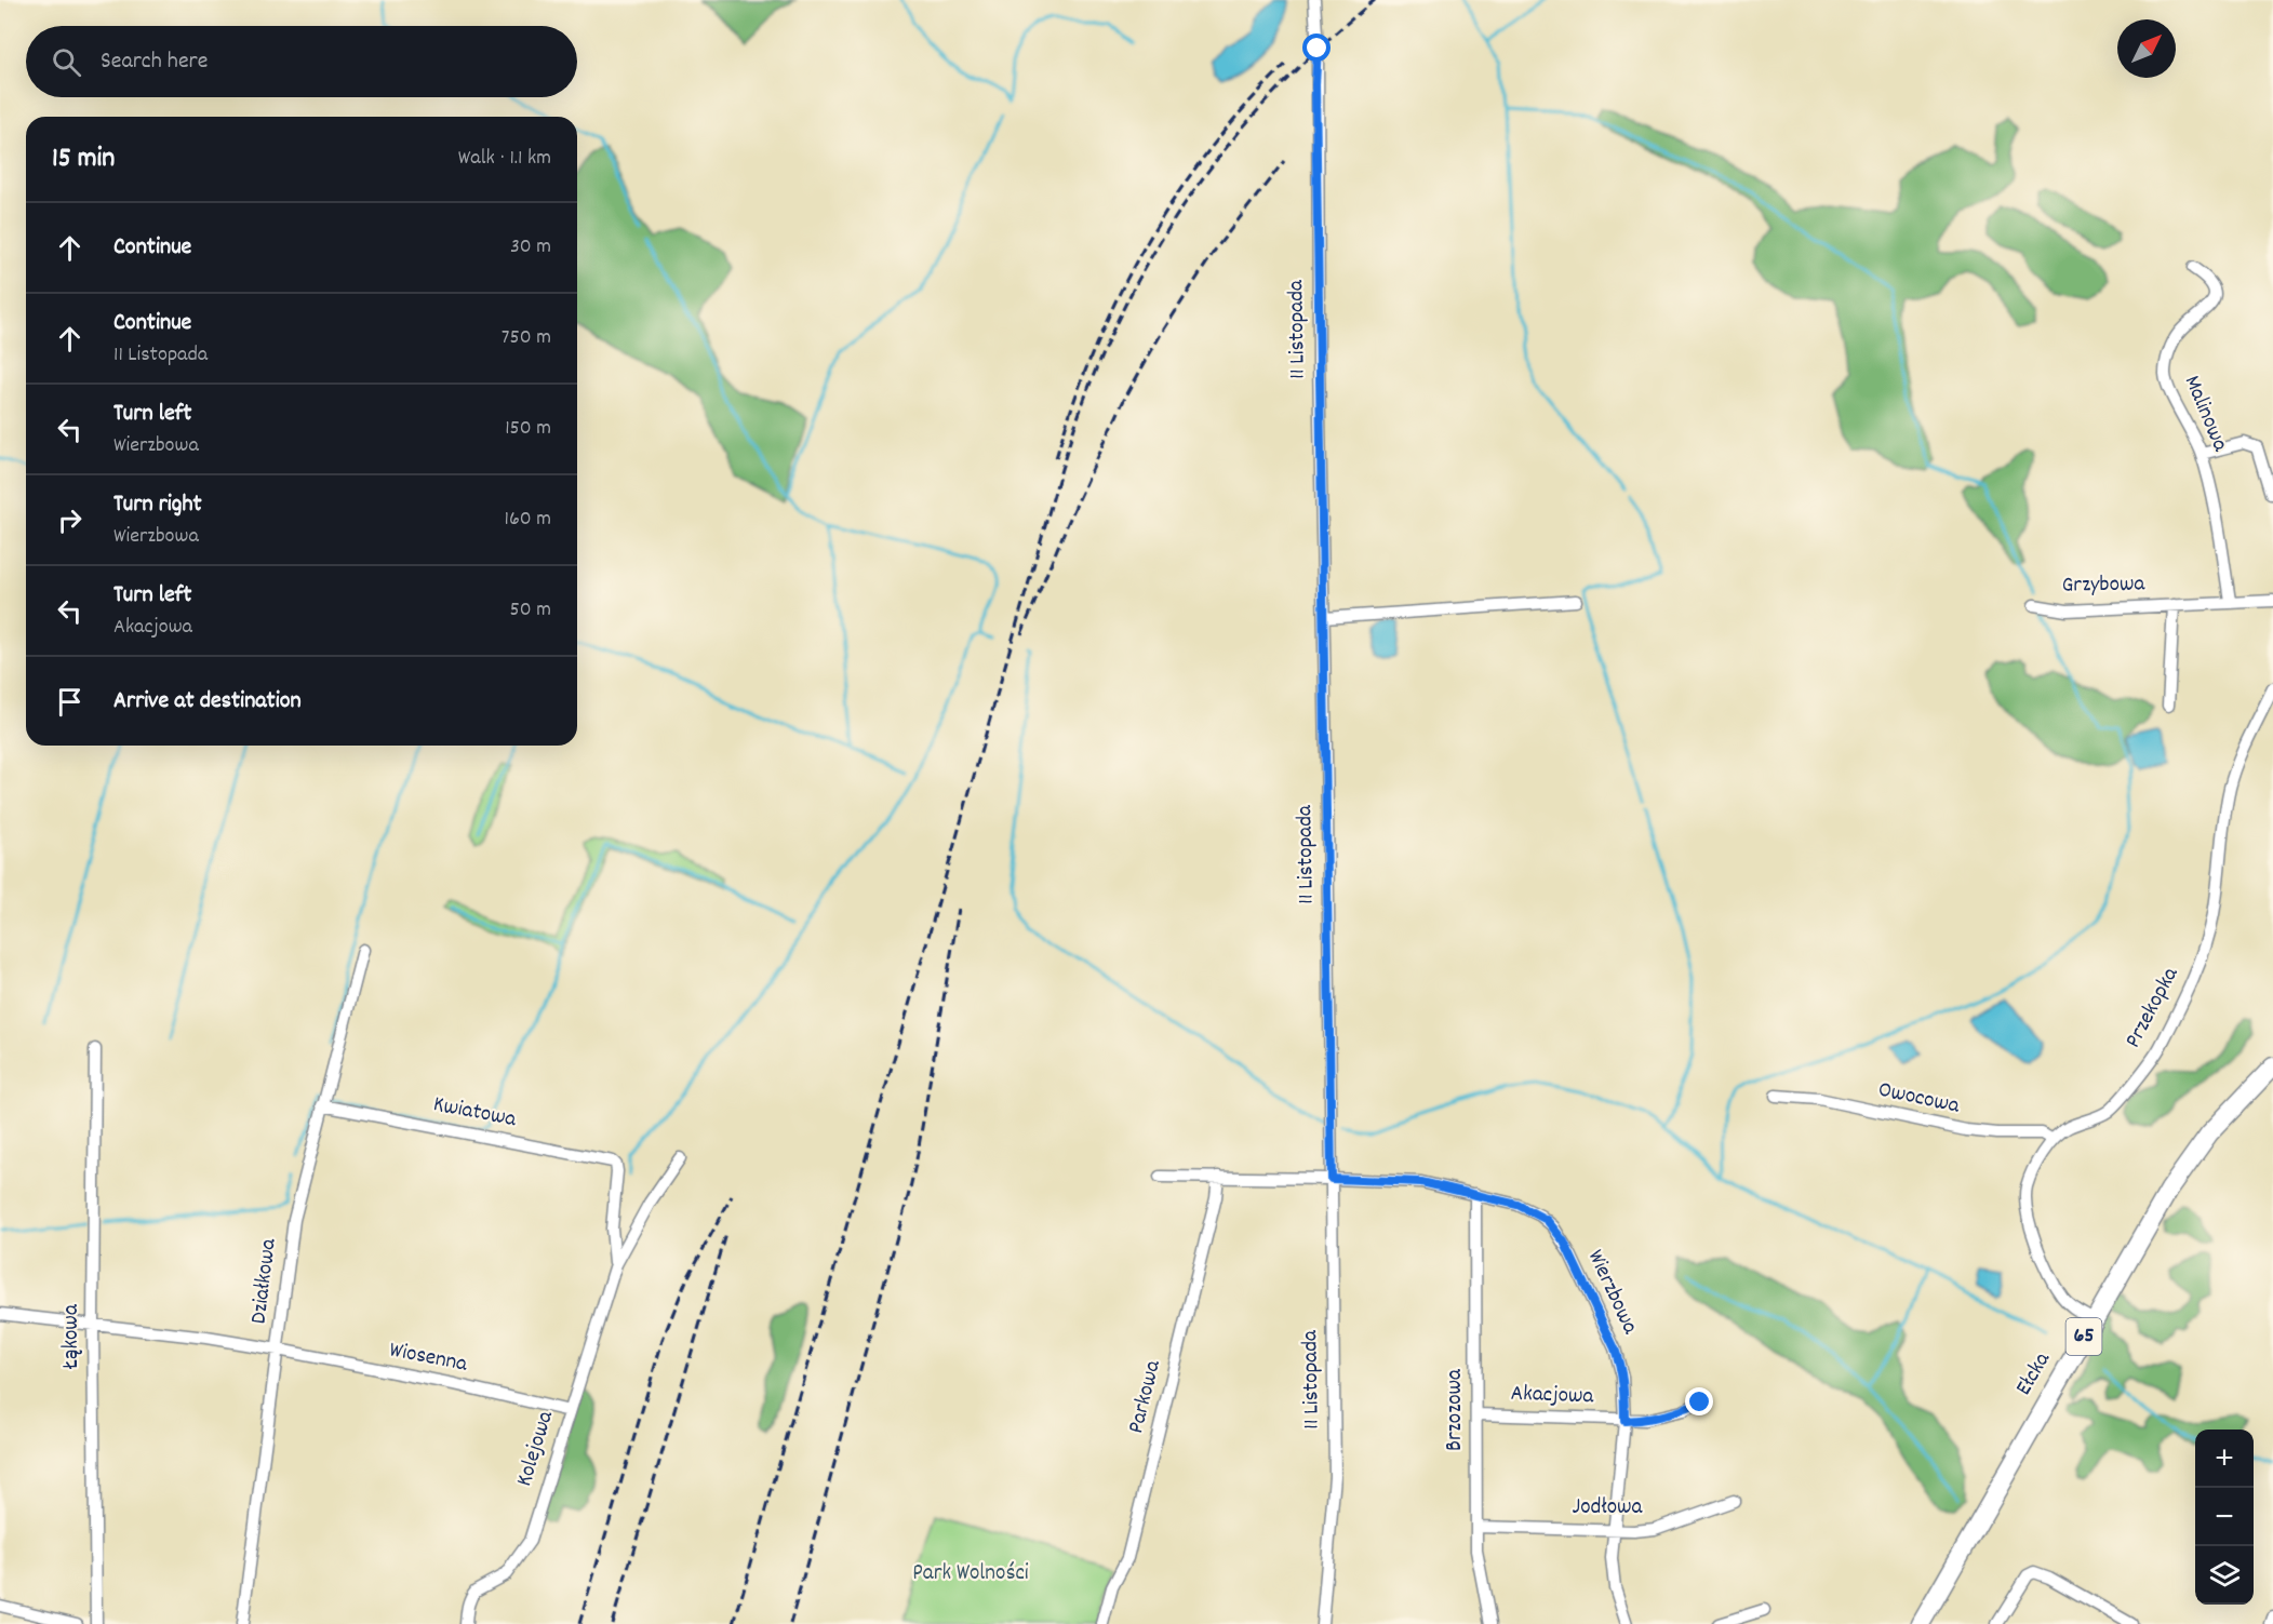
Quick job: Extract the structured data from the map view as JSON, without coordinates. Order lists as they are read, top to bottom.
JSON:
{
  "streets": {
    "main road": ["65", "Ełcka"],
    "street": [
      "11 Listopada",
      "Malinowa",
      "Grzybowa",
      "Przekopka",
      "Owocowa",
      "Kwiatowa",
      "Działkowa",
      "Wierzbowa",
      "Łąkowa",
      "Wiosenna",
      "Akacjowa",
      "Parkowa",
      "Brzozowa",
      "Kolejowa",
      "Jodłowa"
    ]
  },
  "crossings": [
    ["11 Listopada", "Wierzbowa"],
    ["Malinowa", "Grzybowa"],
    ["Przekopka", "Owocowa"],
    ["Przekopka", "Ełcka"],
    ["Kwiatowa", "Działkowa"],
    ["Kwiatowa", "Kolejowa"],
    ["Działkowa", "Wiosenna"],
    ["Wierzbowa", "Akacjowa"],
    ["Wierzbowa", "Parkowa"],
    ["Wierzbowa", "Brzozowa"],
    ["Wierzbowa", "Jodłowa"],
    ["Łąkowa", "Wiosenna"],
    ["Wiosenna", "Kolejowa"],
    ["Akacjowa", "Brzozowa"],
    ["Brzozowa", "Jodłowa"]
  ],
  "parks": ["Park Wolności"],
  "north": "top right",
  "page": {
    "search": "Search here",
    "heading": ["15 min", "Walk · 1.1 km"],
    "list": [
      ["Continue", "30 m"],
      ["Continue", "11 Listopada", "750 m"],
      ["Turn left", "Wierzbowa", "150 m"],
      ["Turn right", "Wierzbowa", "160 m"],
      ["Turn left", "Akacjowa", "50 m"],
      "Arrive at destination"
    ],
    "map_buttons": ["+", "−"]
  }
}
